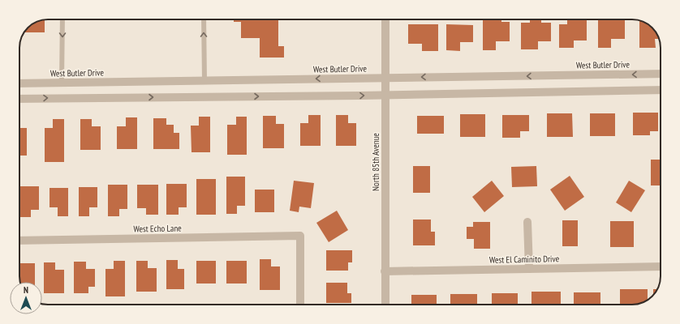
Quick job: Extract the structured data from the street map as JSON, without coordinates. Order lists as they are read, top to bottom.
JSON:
{
  "streets": {
    "street": [
      "West Butler Drive",
      "North 85th Avenue",
      "West Echo Lane",
      "West El Caminito Drive"
    ]
  },
  "crossings": [
    ["West Butler Drive", "North 85th Avenue"],
    ["North 85th Avenue", "West El Caminito Drive"]
  ],
  "north": "top"
}
